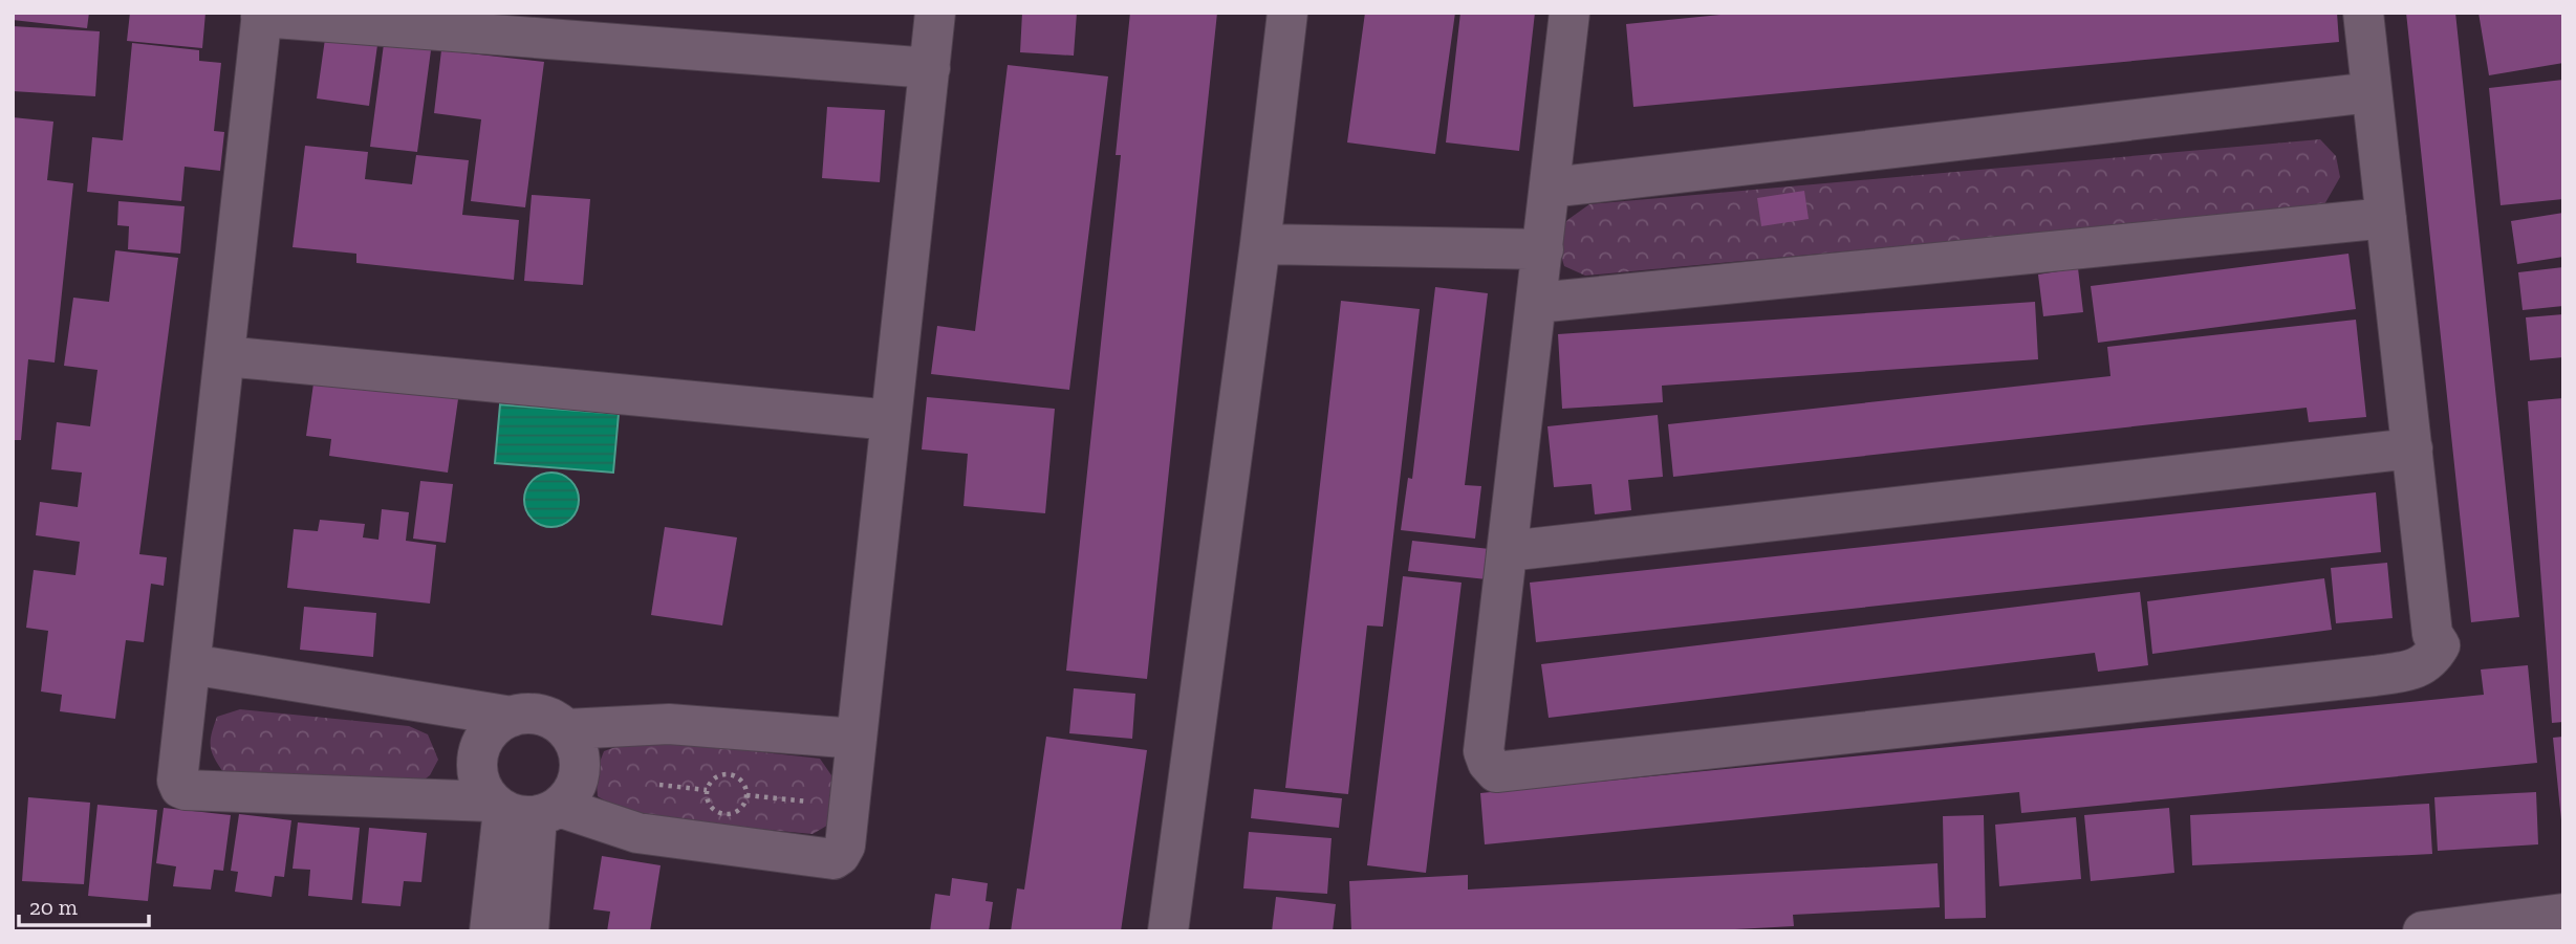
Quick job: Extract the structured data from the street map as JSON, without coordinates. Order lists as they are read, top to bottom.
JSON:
{
  "scale_bar": "20 m"
}
